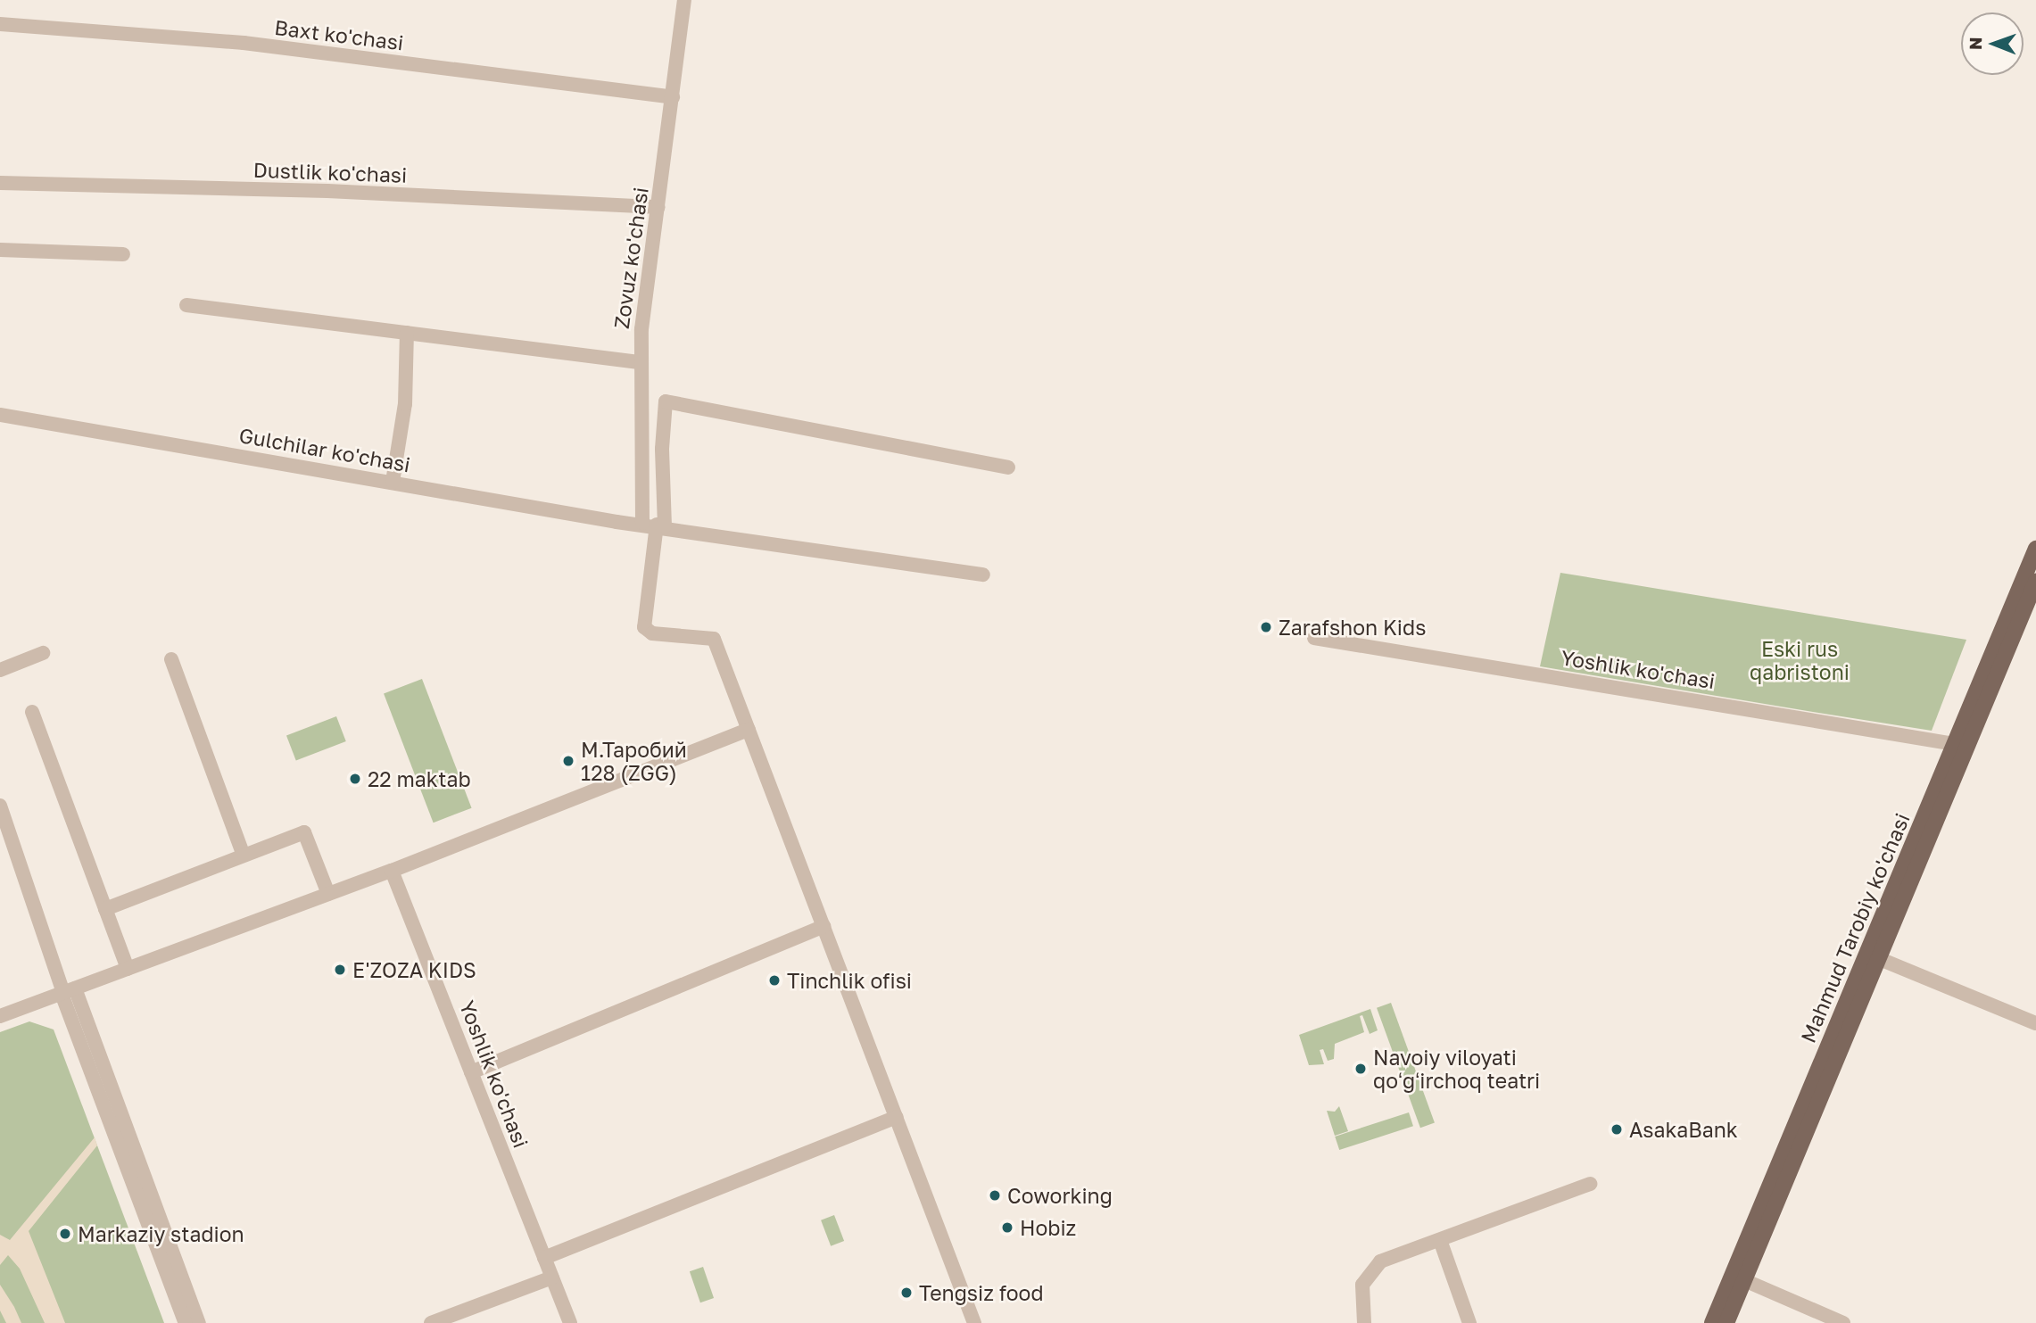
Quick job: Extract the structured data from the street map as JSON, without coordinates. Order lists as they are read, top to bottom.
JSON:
{
  "streets": {
    "main road": ["Mahmud Tarobiy ko'chasi"],
    "street": [
      "Baxt ko'chasi",
      "Dustlik ko'chasi",
      "Zovuz ko'chasi",
      "Gulchilar ko'chasi",
      "Yoshlik ko'chasi"
    ]
  },
  "crossings": [
    ["Baxt ko'chasi", "Zovuz ko'chasi"],
    ["Dustlik ko'chasi", "Zovuz ko'chasi"],
    ["Zovuz ko'chasi", "Gulchilar ko'chasi"],
    ["Yoshlik ko'chasi", "Mahmud Tarobiy ko'chasi"]
  ],
  "parks": ["Eski rus qabristoni"],
  "places": [
    "Zarafshon Kids",
    "М.Таробий 128 (ZGG)",
    "22 maktab",
    "E'ZOZA KIDS",
    "Tinchlik ofisi",
    "Navoiy viloyati qoʻgʻirchoq teatri",
    "AsakaBank",
    "Coworking",
    "Hobiz",
    "Markaziy stadion",
    "Tengsiz food"
  ],
  "north": "left"
}
